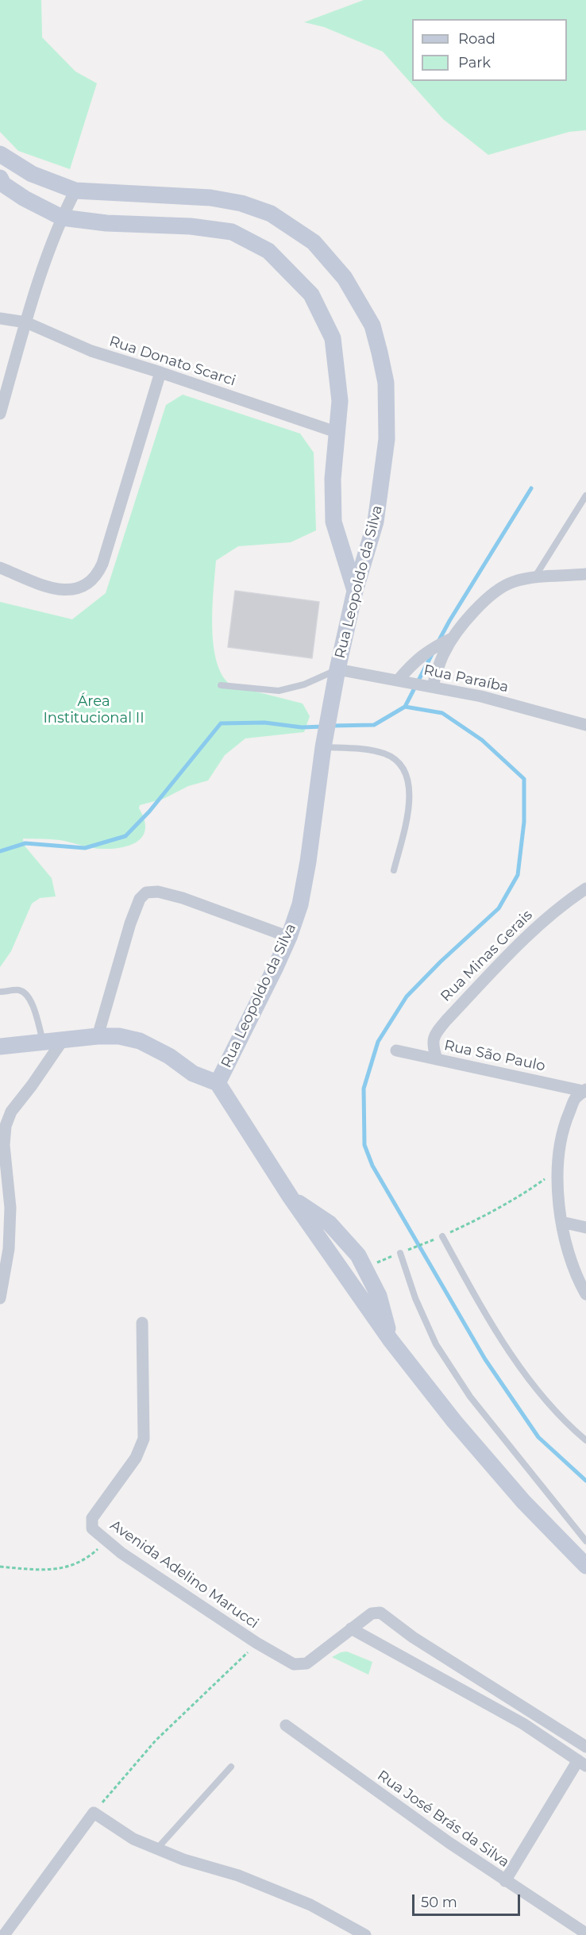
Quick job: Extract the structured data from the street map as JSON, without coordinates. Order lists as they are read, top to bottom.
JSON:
{
  "streets": {
    "street": [
      "Rua Donato Scarci",
      "Rua Leopoldo da Silva",
      "Rua Paraíba",
      "Rua Minas Gerais",
      "Rua São Paulo",
      "Avenida Adelino Marucci",
      "Rua José Brás da Silva"
    ]
  },
  "crossings": [
    ["Rua Leopoldo da Silva", "Rua Paraíba"],
    ["Rua Minas Gerais", "Rua São Paulo"]
  ],
  "parks": ["Área Institucional II"],
  "legend": ["Road", "Park"],
  "scale_bar": "50 m"
}
